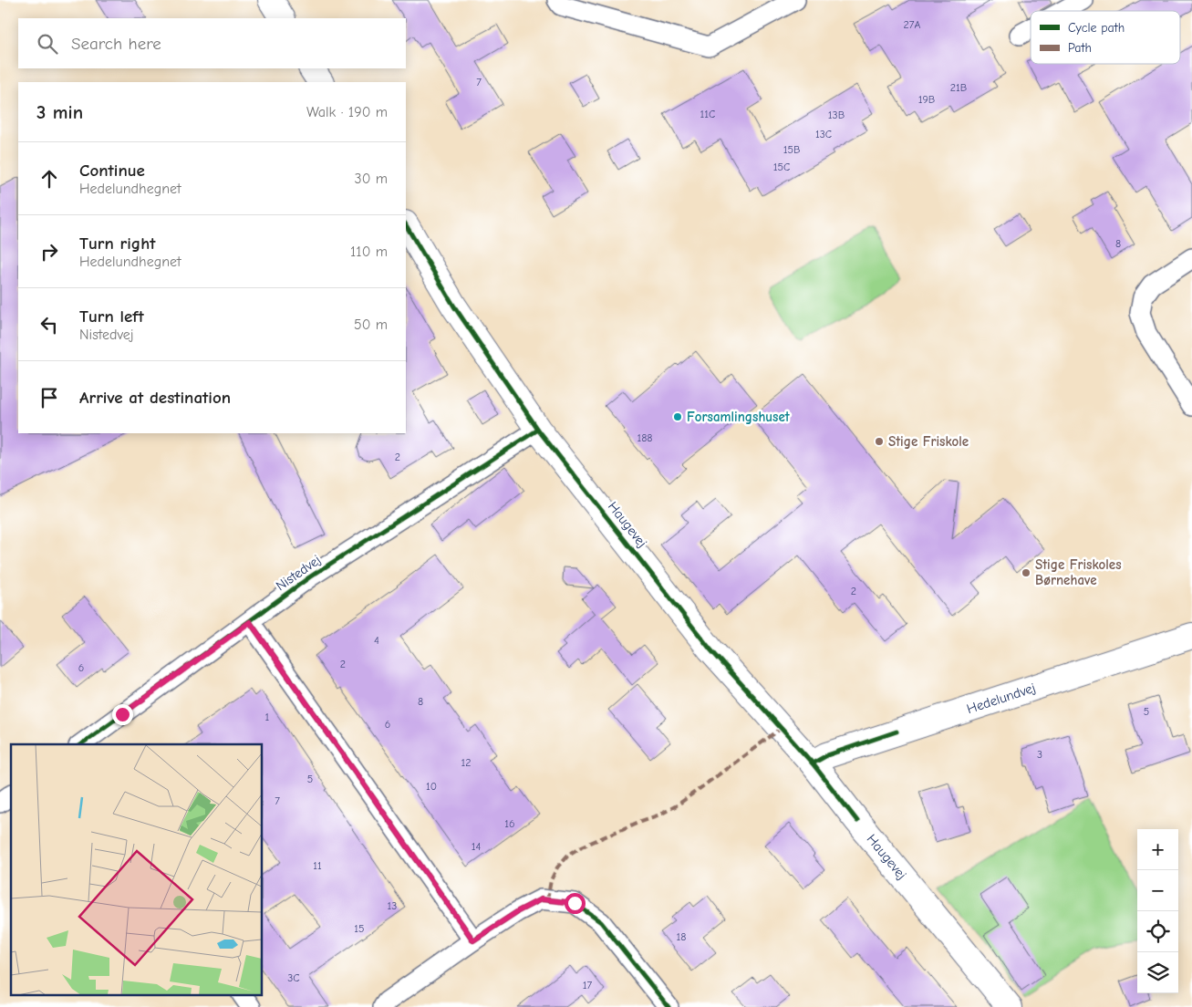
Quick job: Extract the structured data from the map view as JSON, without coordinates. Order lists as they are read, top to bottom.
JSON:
{
  "streets": {
    "street": ["Haugevej", "Nistedvej", "Hedelundvej"]
  },
  "crossings": [
    ["Haugevej", "Nistedvej"],
    ["Haugevej", "Hedelundvej"]
  ],
  "places": ["Forsamlingshuset", "Stige Friskole", "Stige Friskoles Børnehave"],
  "house_numbers": [
    "27A",
    "7",
    "21B",
    "19B",
    "11C",
    "13B",
    "13C",
    "15B",
    "15C",
    "8",
    "188",
    "2",
    "2",
    "4",
    "2",
    "6",
    "8",
    "5",
    "1",
    "6",
    "3",
    "12",
    "5",
    "10",
    "7",
    "16",
    "14",
    "11",
    "13",
    "15",
    "18",
    "3C",
    "17"
  ],
  "legend": ["Cycle path", "Path"],
  "page": {
    "search": "Search here",
    "heading": ["3 min", "Walk · 190 m"],
    "list": [
      ["Continue", "Hedelundhegnet", "30 m"],
      ["Turn right", "Hedelundhegnet", "110 m"],
      ["Turn left", "Nistedvej", "50 m"],
      "Arrive at destination"
    ],
    "map_buttons": ["+", "−"]
  }
}
